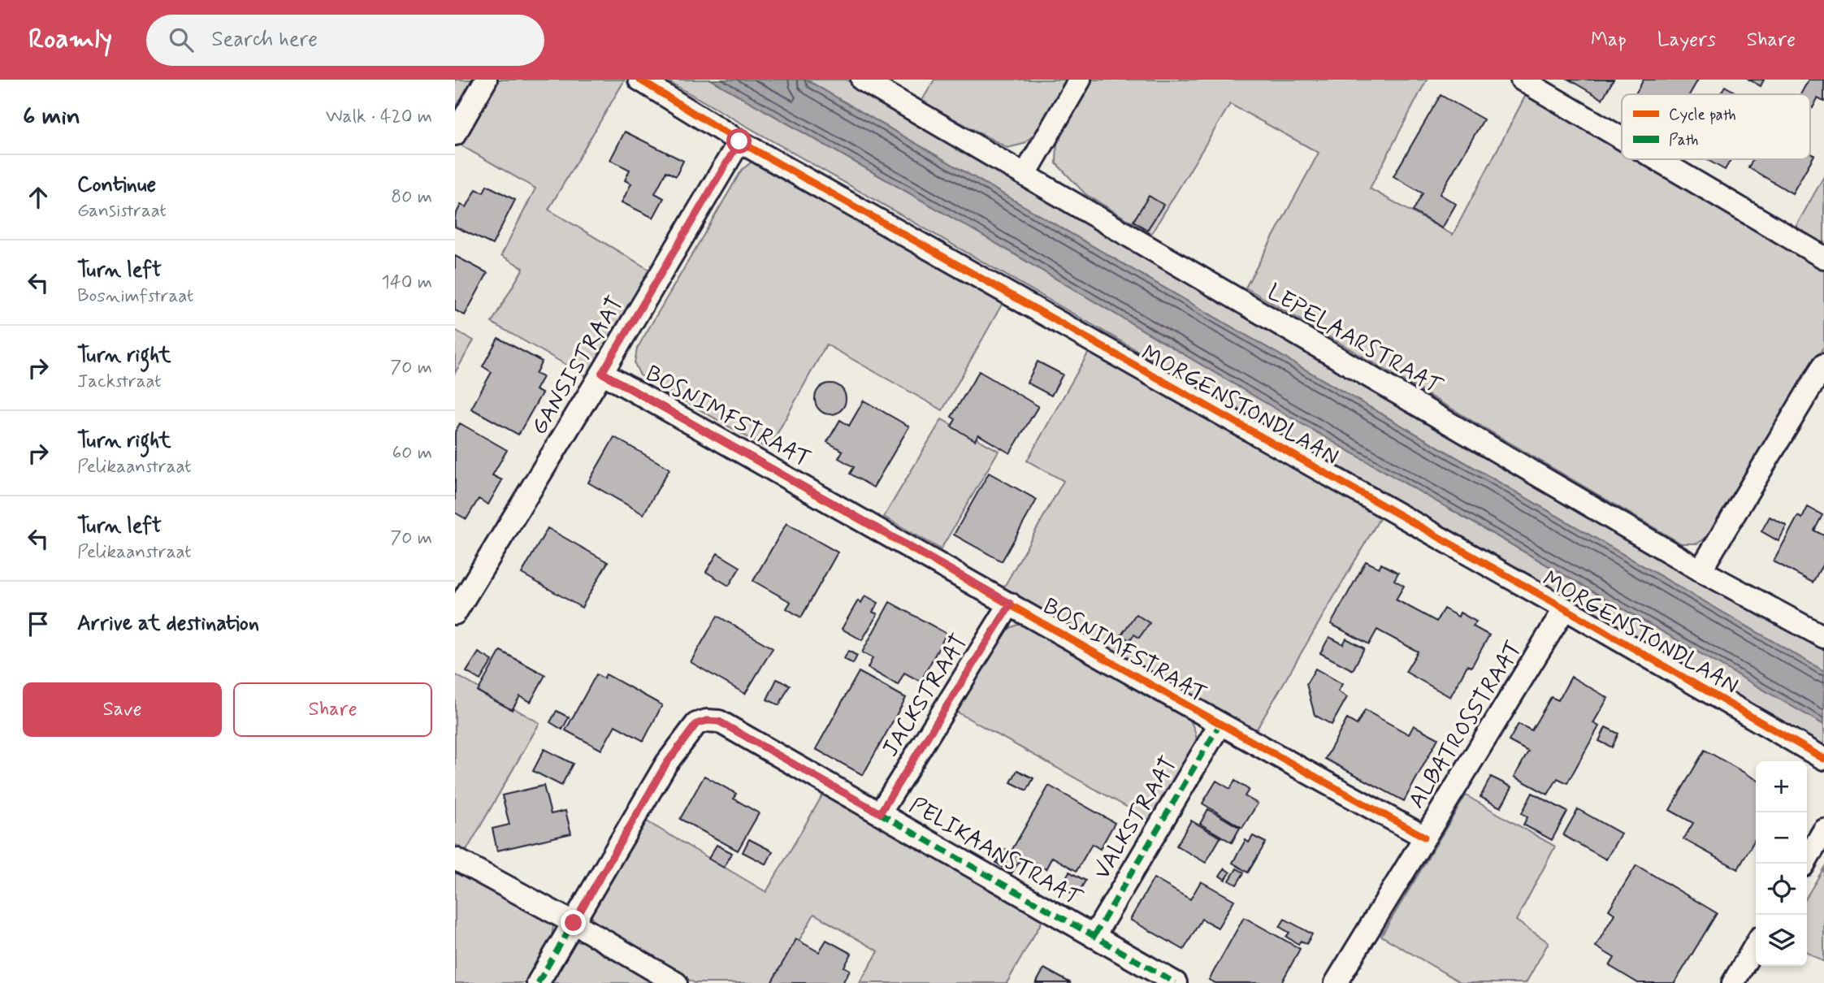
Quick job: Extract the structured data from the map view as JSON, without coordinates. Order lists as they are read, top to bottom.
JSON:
{
  "streets": {
    "street": [
      "LEPELAARSTRAAT",
      "GANSISTRAAT",
      "MORGENSTONDLAAN",
      "BOSNIMFSTRAAT",
      "JACKSTRAAT",
      "ALBATROSSTRAAT",
      "VALKSTRAAT",
      "PELIKAANSTRAAT"
    ]
  },
  "crossings": [
    ["GANSISTRAAT", "MORGENSTONDLAAN"],
    ["GANSISTRAAT", "BOSNIMFSTRAAT"],
    ["MORGENSTONDLAAN", "ALBATROSSTRAAT"],
    ["BOSNIMFSTRAAT", "JACKSTRAAT"],
    ["BOSNIMFSTRAAT", "ALBATROSSTRAAT"],
    ["BOSNIMFSTRAAT", "VALKSTRAAT"],
    ["JACKSTRAAT", "PELIKAANSTRAAT"],
    ["VALKSTRAAT", "PELIKAANSTRAAT"]
  ],
  "legend": ["Cycle path", "Path"],
  "page": {
    "header": "Roamly",
    "search": "Search here",
    "nav": ["Map", "Layers", "Share"],
    "heading": ["6 min", "Walk · 420 m"],
    "list": [
      ["Continue", "Gansistraat", "80 m"],
      ["Turn left", "Bosnimfstraat", "140 m"],
      ["Turn right", "Jackstraat", "70 m"],
      ["Turn right", "Pelikaanstraat", "60 m"],
      ["Turn left", "Pelikaanstraat", "70 m"],
      "Arrive at destination"
    ],
    "buttons": ["Save", "Share"],
    "map_buttons": ["+", "−"]
  }
}
